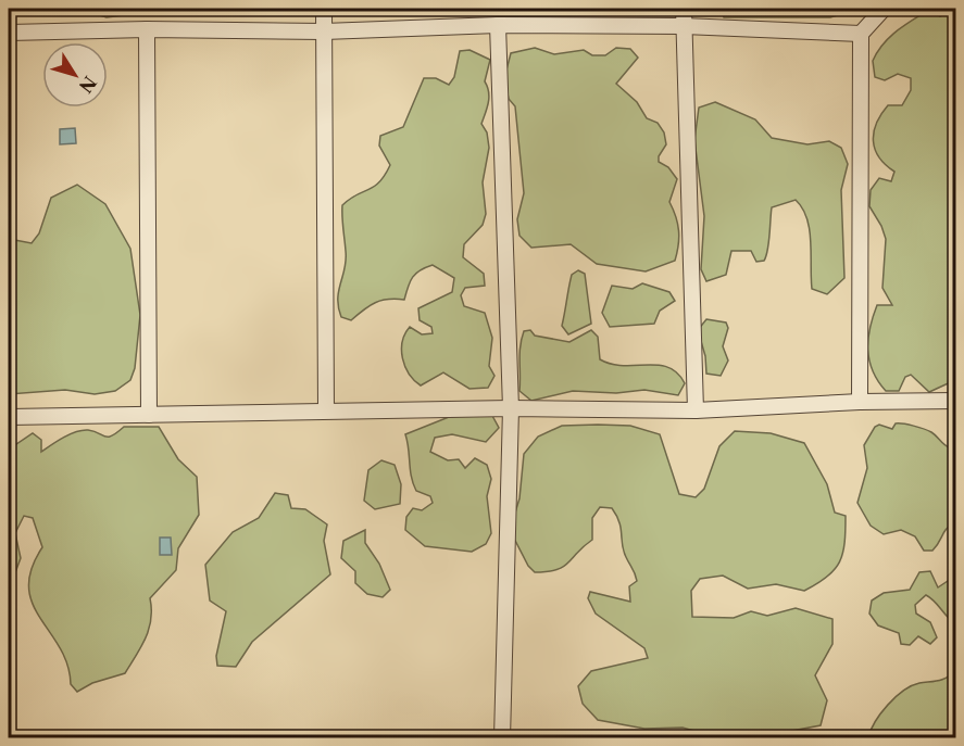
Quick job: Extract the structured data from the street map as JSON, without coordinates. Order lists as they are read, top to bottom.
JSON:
{
  "north": "bottom right"
}
